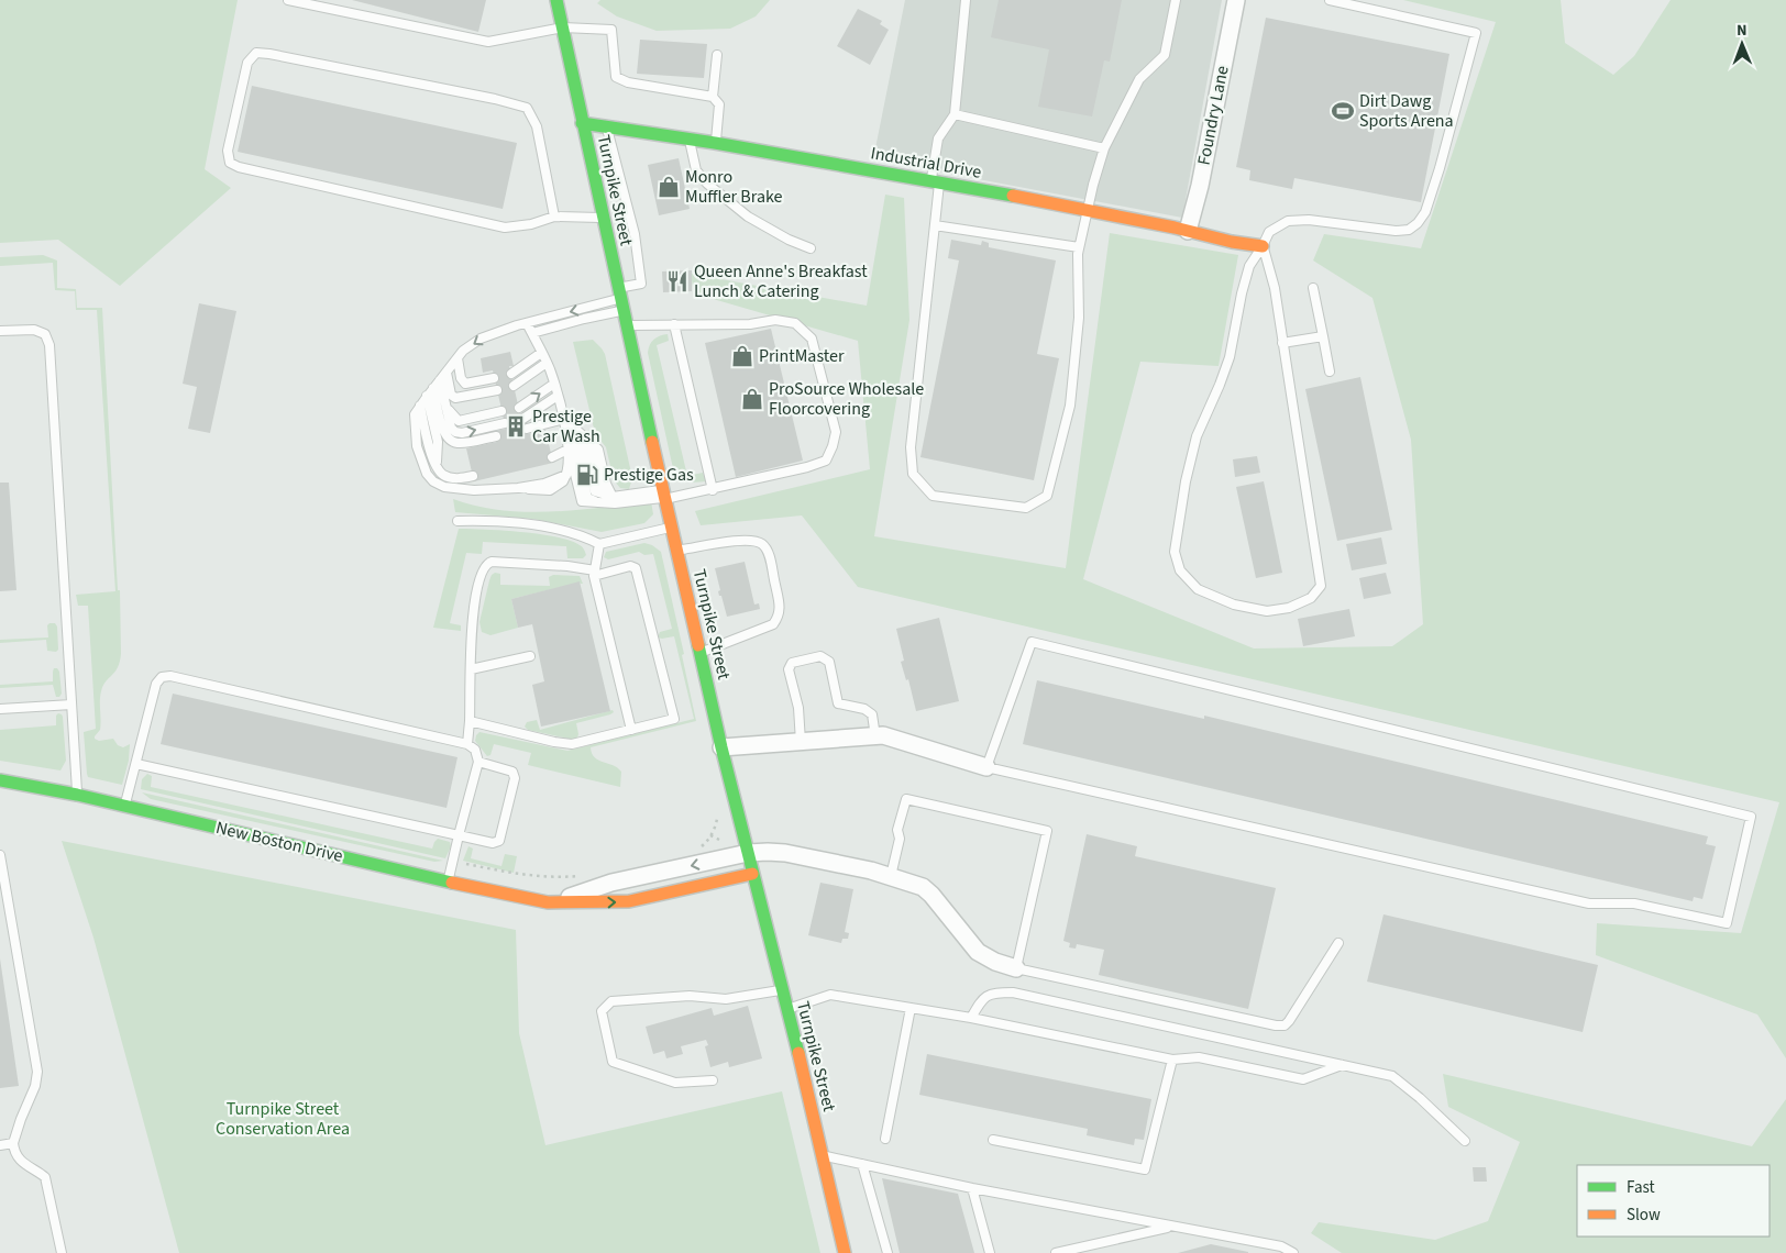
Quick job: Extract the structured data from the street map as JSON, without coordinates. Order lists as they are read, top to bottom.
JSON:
{
  "streets": {
    "street": [
      "Foundry Lane",
      "Industrial Drive",
      "Turnpike Street",
      "New Boston Drive"
    ]
  },
  "crossings": [
    ["Foundry Lane", "Industrial Drive"],
    ["Industrial Drive", "Turnpike Street"],
    ["Turnpike Street", "New Boston Drive"]
  ],
  "parks": ["Turnpike Street Conservation Area"],
  "places": {
    "sports": ["Dirt Dawg Sports Arena"],
    "shop": ["Monro Muffler Brake", "PrintMaster", "ProSource Wholesale Floorcovering"],
    "restaurant": ["Queen Anne's Breakfast Lunch & Catering"],
    "building": ["Prestige Car Wash"],
    "fuel station": ["Prestige Gas"]
  },
  "legend": ["Fast", "Slow"],
  "north": "top"
}
